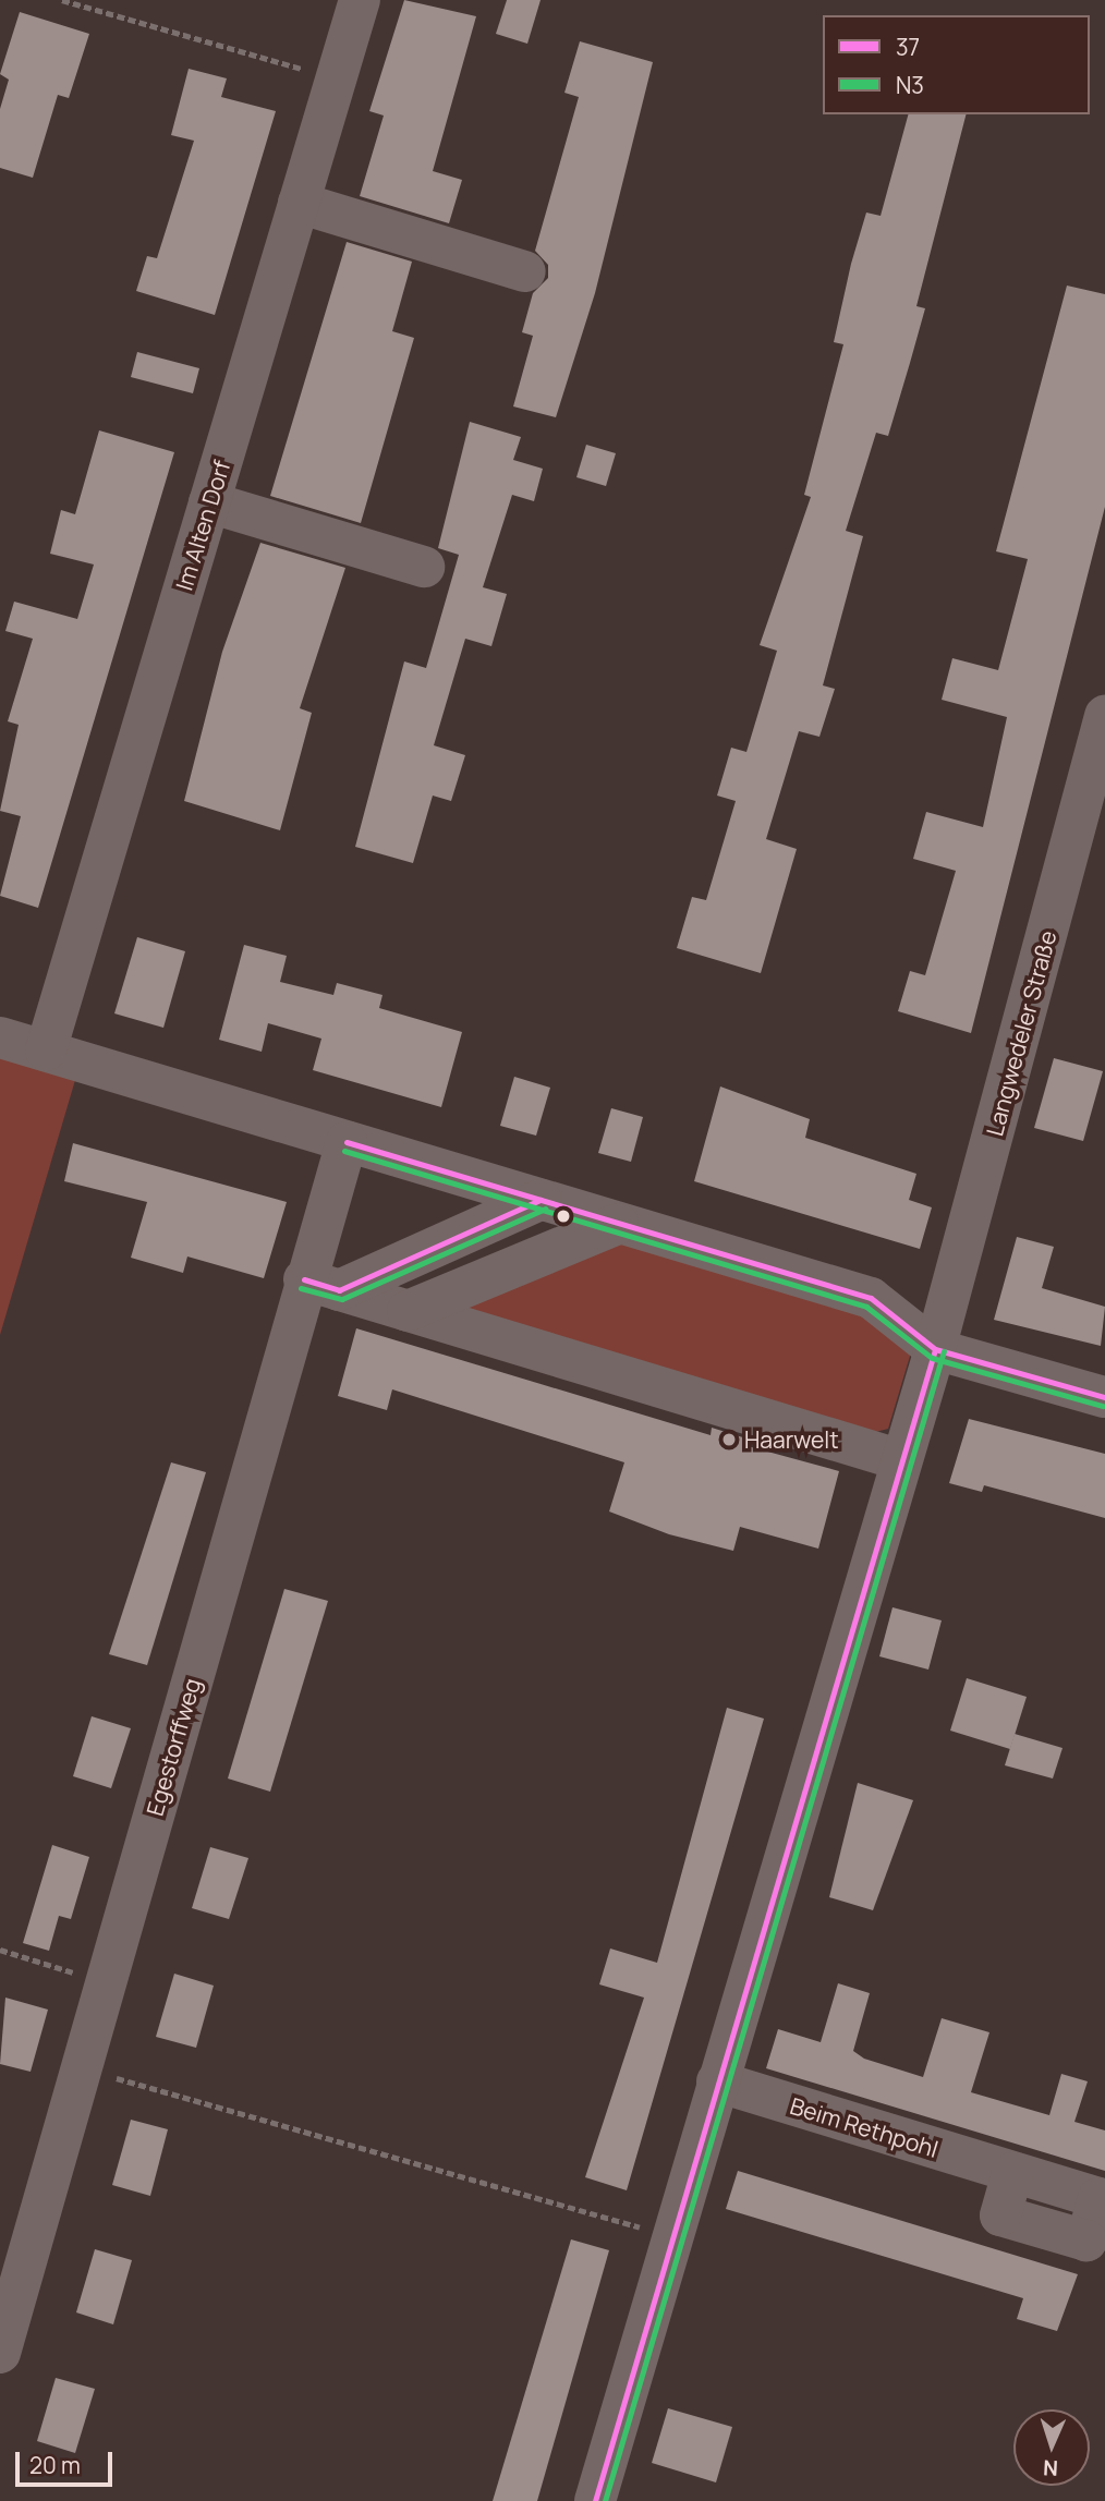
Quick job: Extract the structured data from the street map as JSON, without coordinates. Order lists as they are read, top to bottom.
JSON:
{
  "streets": {
    "street": [
      "Im Alten Dorf",
      "Langwedeler Straße",
      "Egestorffweg",
      "Beim Rethpohl"
    ]
  },
  "places": ["Haarwelt"],
  "lines": ["transit line 37", "transit line N3"],
  "legend": ["37", "N3"],
  "scale_bar": "20 m",
  "north": "bottom"
}
